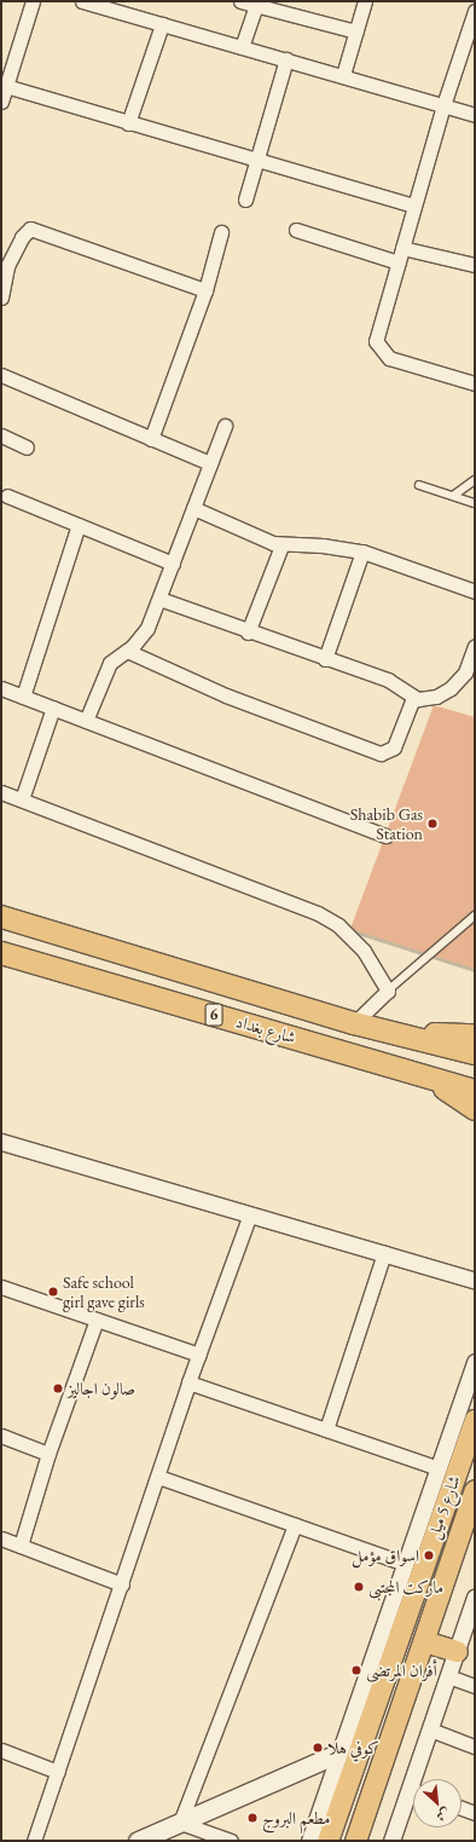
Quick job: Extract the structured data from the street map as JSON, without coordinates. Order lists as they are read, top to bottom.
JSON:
{
  "streets": {
    "highway": ["6", "شارع بغداد"],
    "main road": ["شارع 5 ميل"]
  },
  "places": [
    "Shabib Gas Station",
    "Safe school girl gave girls",
    "صالون اجاليز",
    "اسواق مؤمل",
    "ماركت المجتبى",
    "أفران المرتضى",
    "كوفي هلا",
    "مطعم البروج"
  ],
  "north": "bottom right"
}
